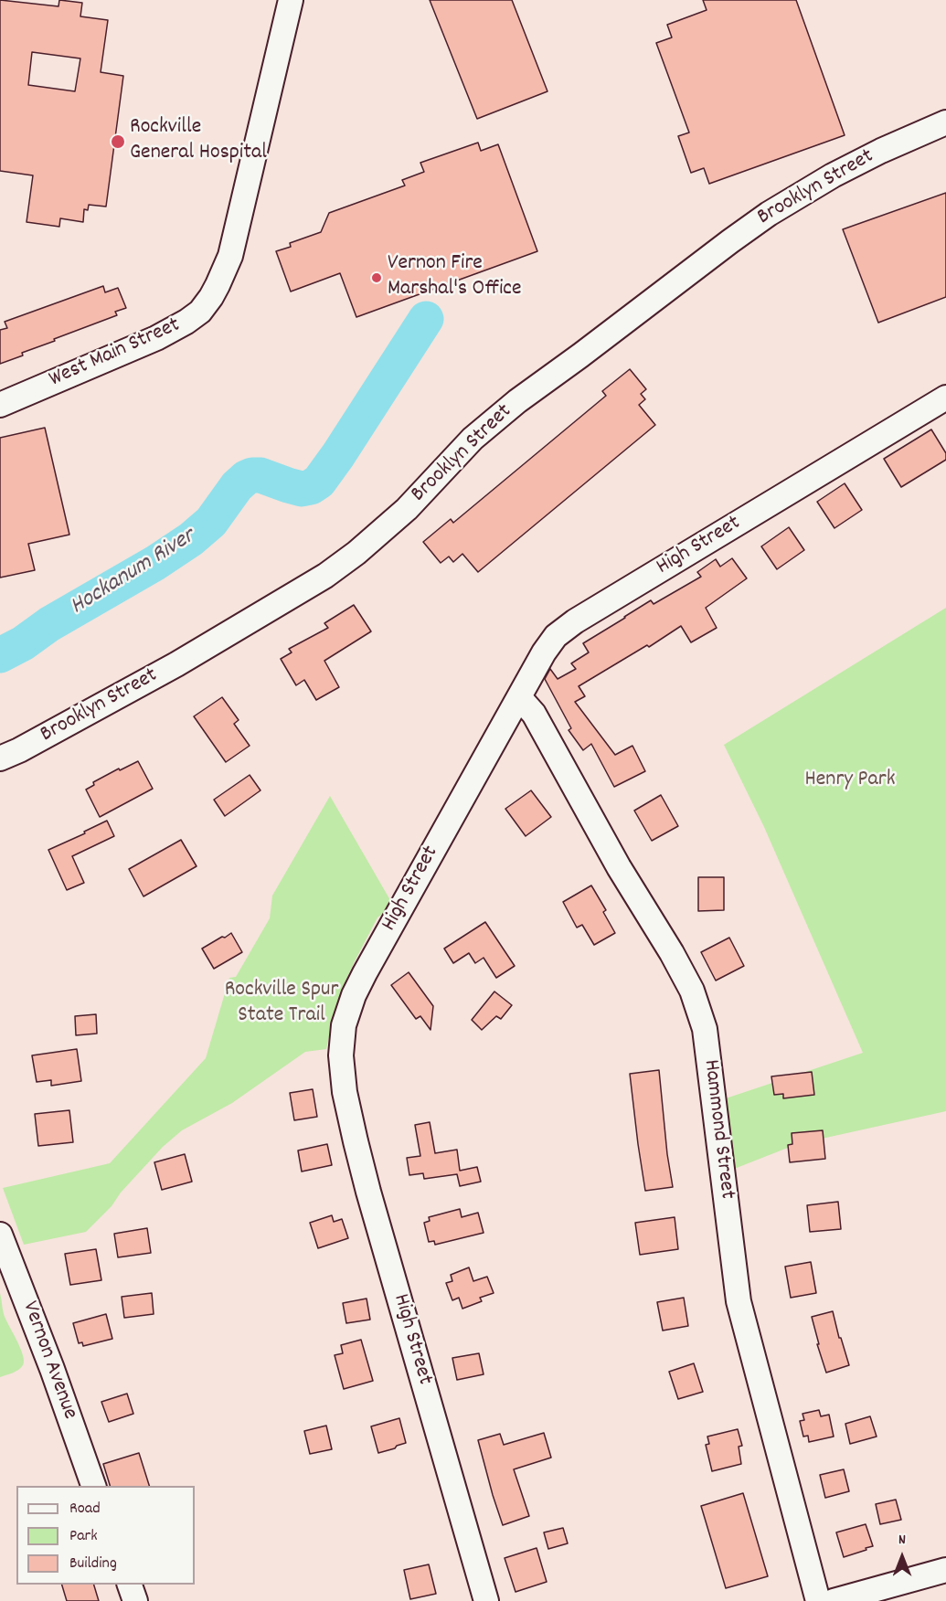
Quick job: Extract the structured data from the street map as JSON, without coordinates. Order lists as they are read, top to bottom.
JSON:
{
  "streets": {
    "street": [
      "Brooklyn Street",
      "West Main Street",
      "High Street",
      "Hammond Street",
      "Vernon Avenue"
    ]
  },
  "crossings": [
    ["High Street", "Hammond Street"]
  ],
  "water": ["Hockanum River"],
  "parks": ["Henry Park", "Rockville Spur State Trail"],
  "places": ["Rockville General Hospital", "Vernon Fire Marshal's Office"],
  "legend": ["Road", "Park", "Building"],
  "north": "top"
}
